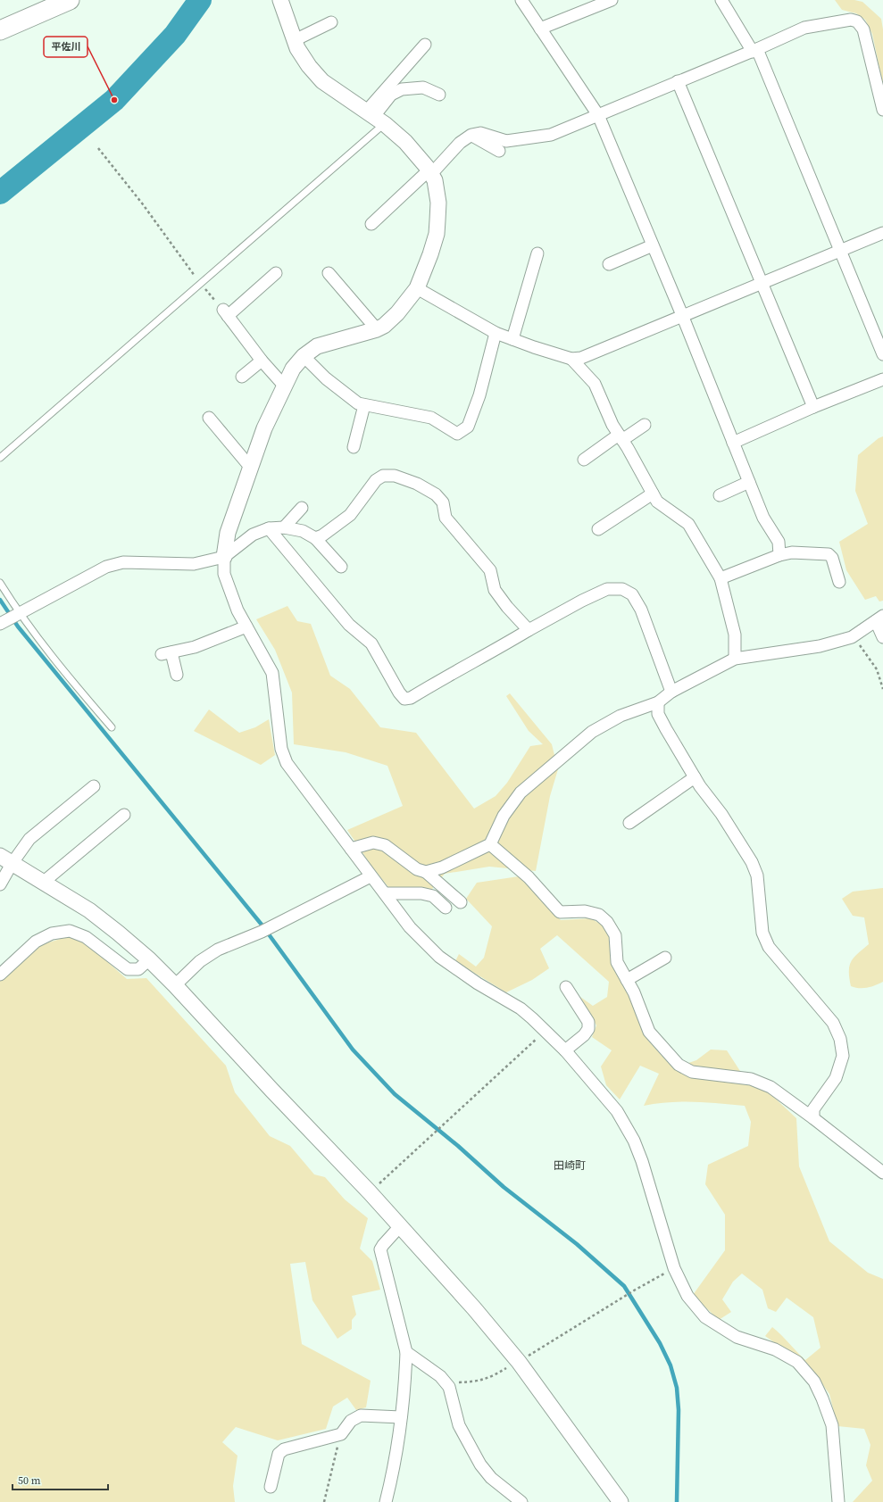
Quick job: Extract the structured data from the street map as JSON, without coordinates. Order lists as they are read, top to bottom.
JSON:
{
  "districts": ["田崎町"],
  "places": ["平佐川"],
  "scale_bar": "50 m"
}
